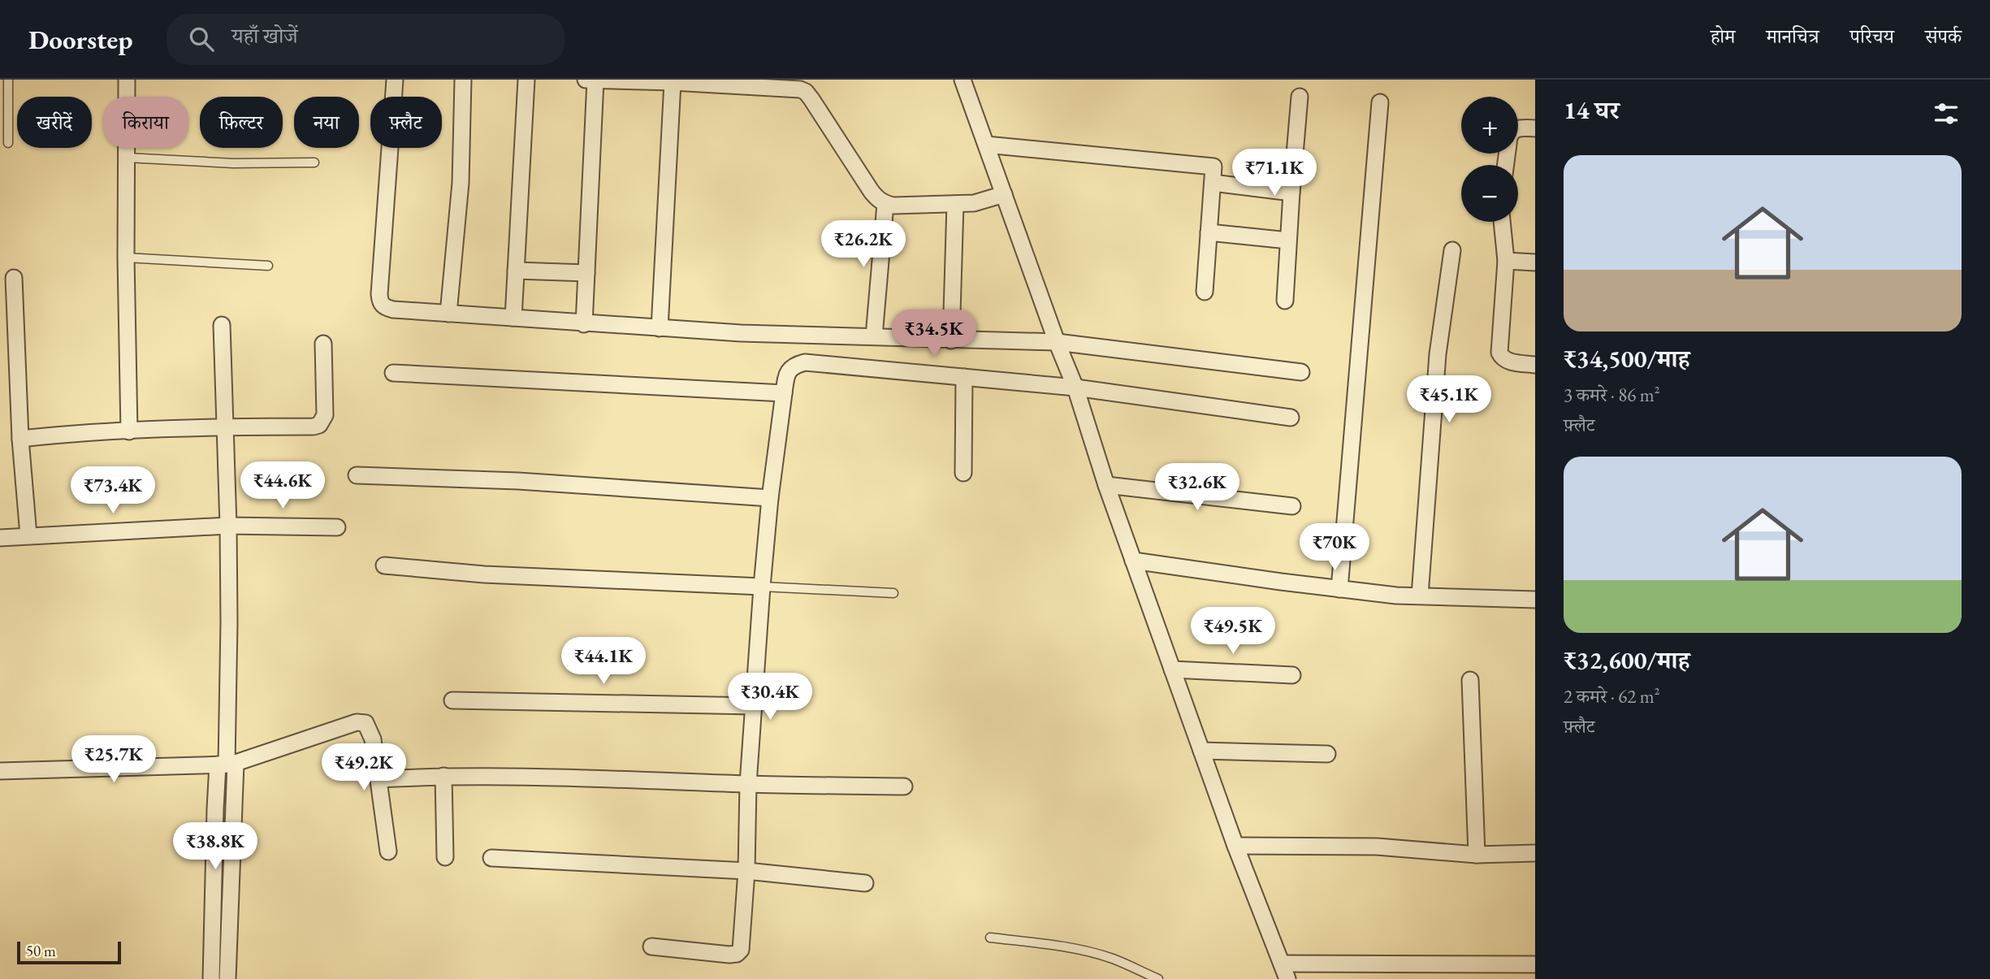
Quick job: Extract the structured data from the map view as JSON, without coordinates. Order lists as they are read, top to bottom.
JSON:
{
  "scale_bar": "50 m",
  "page": {
    "header": "Doorstep",
    "search": "यहाँ खोजें",
    "nav": [
      "होम",
      "मानचित्र",
      "परिचय",
      "संपर्क"
    ],
    "heading": "14 घर",
    "map_buttons": ["+", "−"],
    "chip": [
      "खरीदें",
      "किराया",
      "फ़िल्टर",
      "नया",
      "फ़्लैट"
    ],
    "list": [
      {
        "name": "₹34,500/माह",
        "note": "3 कमरे · 86 m² · फ़्लैट"
      },
      {
        "name": "₹32,600/माह",
        "note": "2 कमरे · 62 m² · फ़्लैट"
      }
    ],
    "price": [
      "₹71.1K",
      "₹26.2K",
      "₹34.5K",
      "₹45.1K",
      "₹44.6K",
      "₹32.6K",
      "₹73.4K",
      "₹70K",
      "₹49.5K",
      "₹44.1K",
      "₹30.4K",
      "₹25.7K",
      "₹49.2K",
      "₹38.8K"
    ],
    "scale": "50 m"
  }
}
